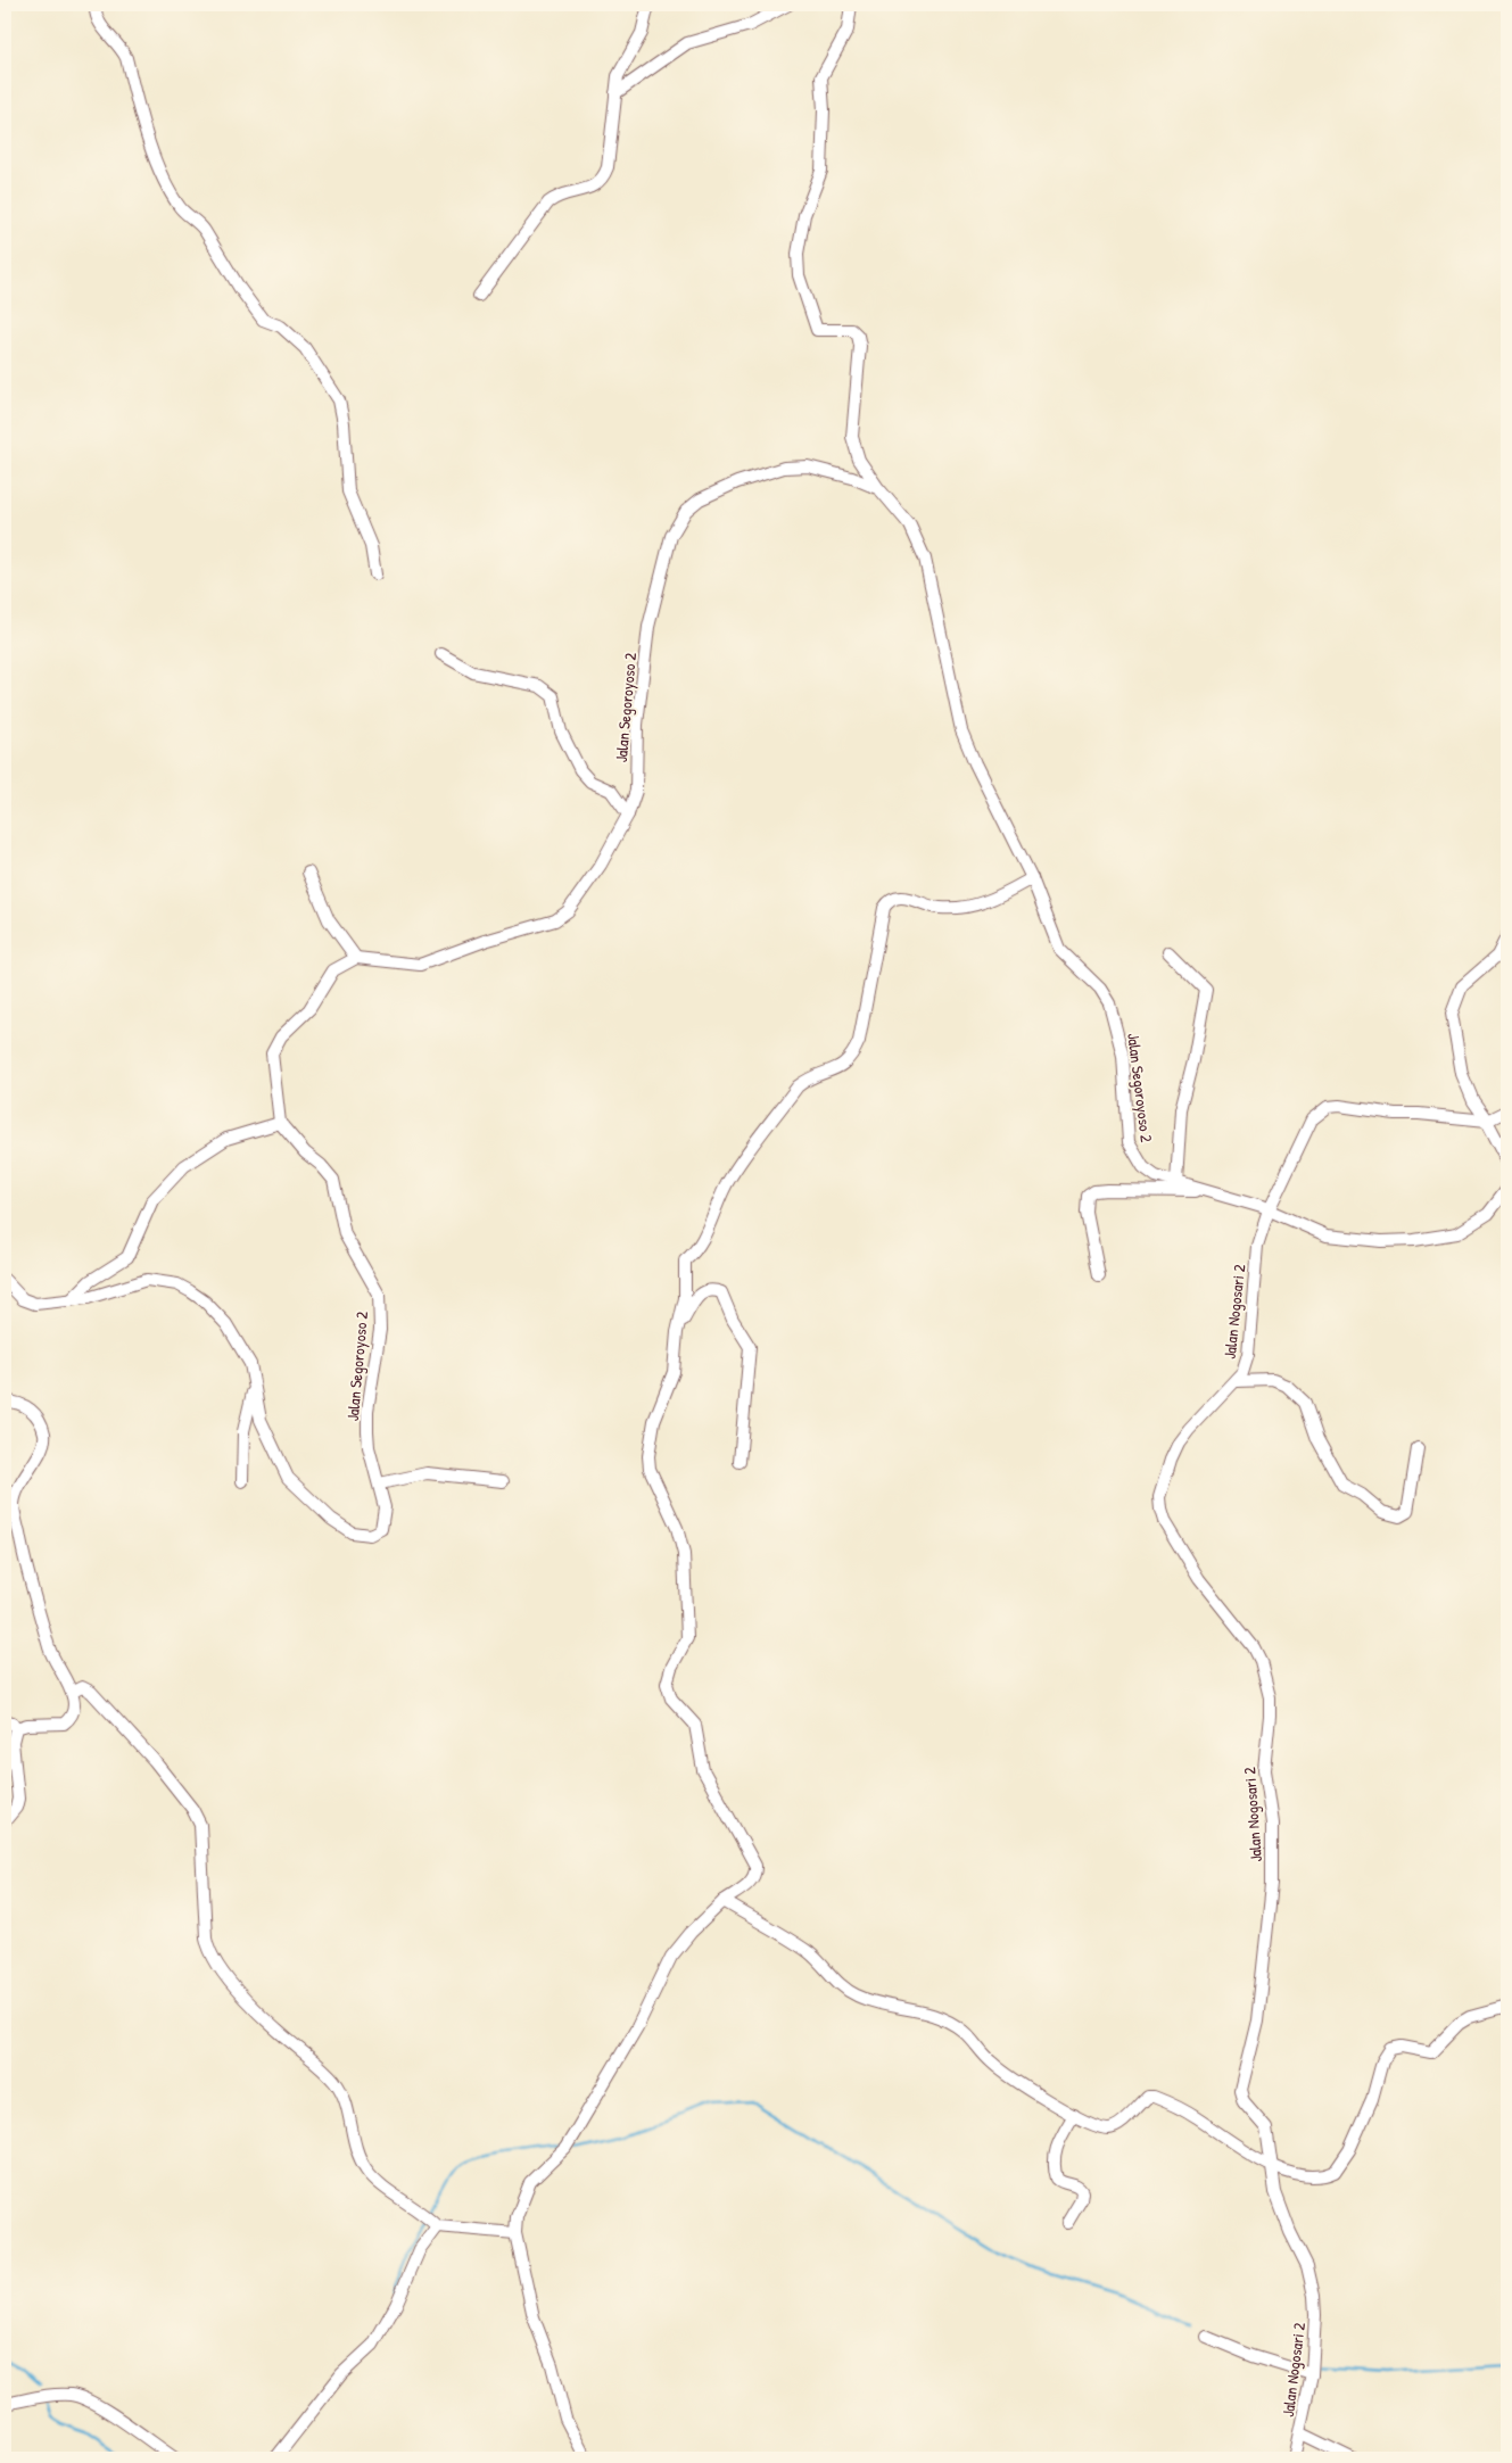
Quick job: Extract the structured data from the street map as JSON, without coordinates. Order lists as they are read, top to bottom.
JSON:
{
  "streets": {
    "street": ["Jalan Segoroyoso 2", "Jalan Nogosari 2"]
  },
  "crossings": [
    ["Jalan Segoroyoso 2", "Jalan Nogosari 2"]
  ]
}
